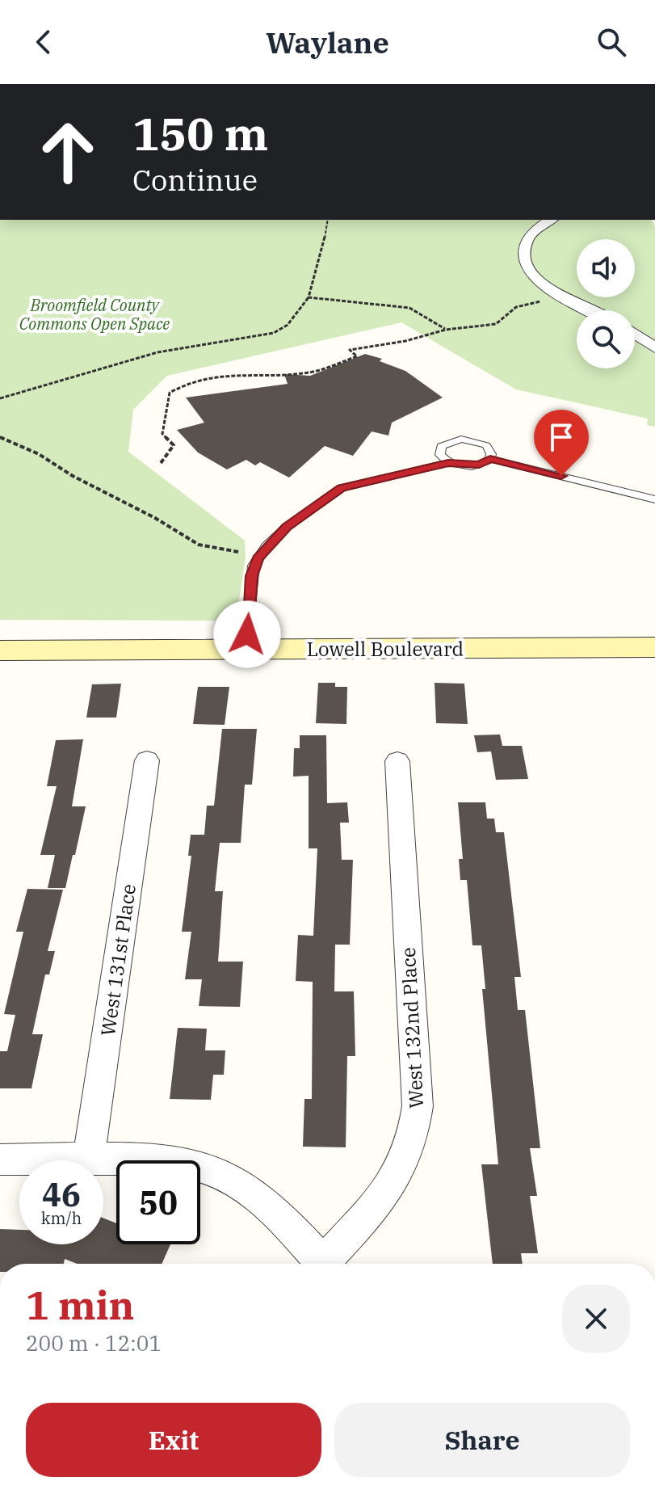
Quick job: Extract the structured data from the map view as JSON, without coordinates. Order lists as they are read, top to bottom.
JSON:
{
  "streets": {
    "main road": ["Lowell Boulevard"],
    "street": ["West 131st Place", "West 132nd Place"]
  },
  "parks": ["Broomfield County Commons Open Space"],
  "page": {
    "header": "Waylane",
    "turn": ["150 m", "Continue"],
    "speed": "46 km/h",
    "limit": "50",
    "heading": ["1 min", "200 m · 12:01"],
    "buttons": ["Exit", "Share"]
  }
}
